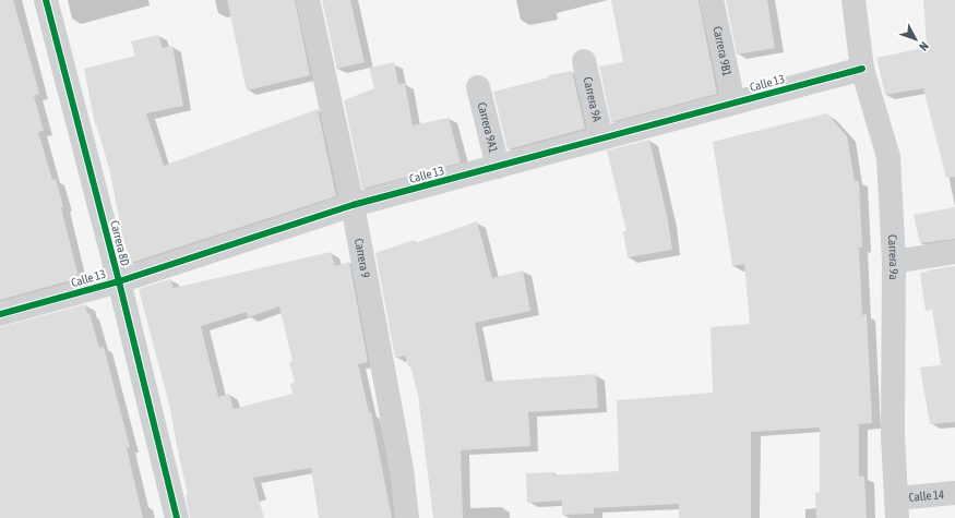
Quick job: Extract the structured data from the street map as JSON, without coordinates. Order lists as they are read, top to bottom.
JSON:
{
  "streets": {
    "street": [
      "Carrera 9B1",
      "Calle 13",
      "Carrera 9A",
      "Carrera 9A1",
      "Carrera 8D",
      "Carrera 9a",
      "Carrera 9",
      "Calle 14"
    ]
  },
  "crossings": [
    ["Carrera 9B1", "Calle 13"],
    ["Calle 13", "Carrera 9A"],
    ["Calle 13", "Carrera 9A1"],
    ["Calle 13", "Carrera 8D"],
    ["Calle 13", "Carrera 9a"],
    ["Calle 13", "Carrera 9"],
    ["Carrera 9a", "Calle 14"]
  ],
  "north": "bottom right"
}
